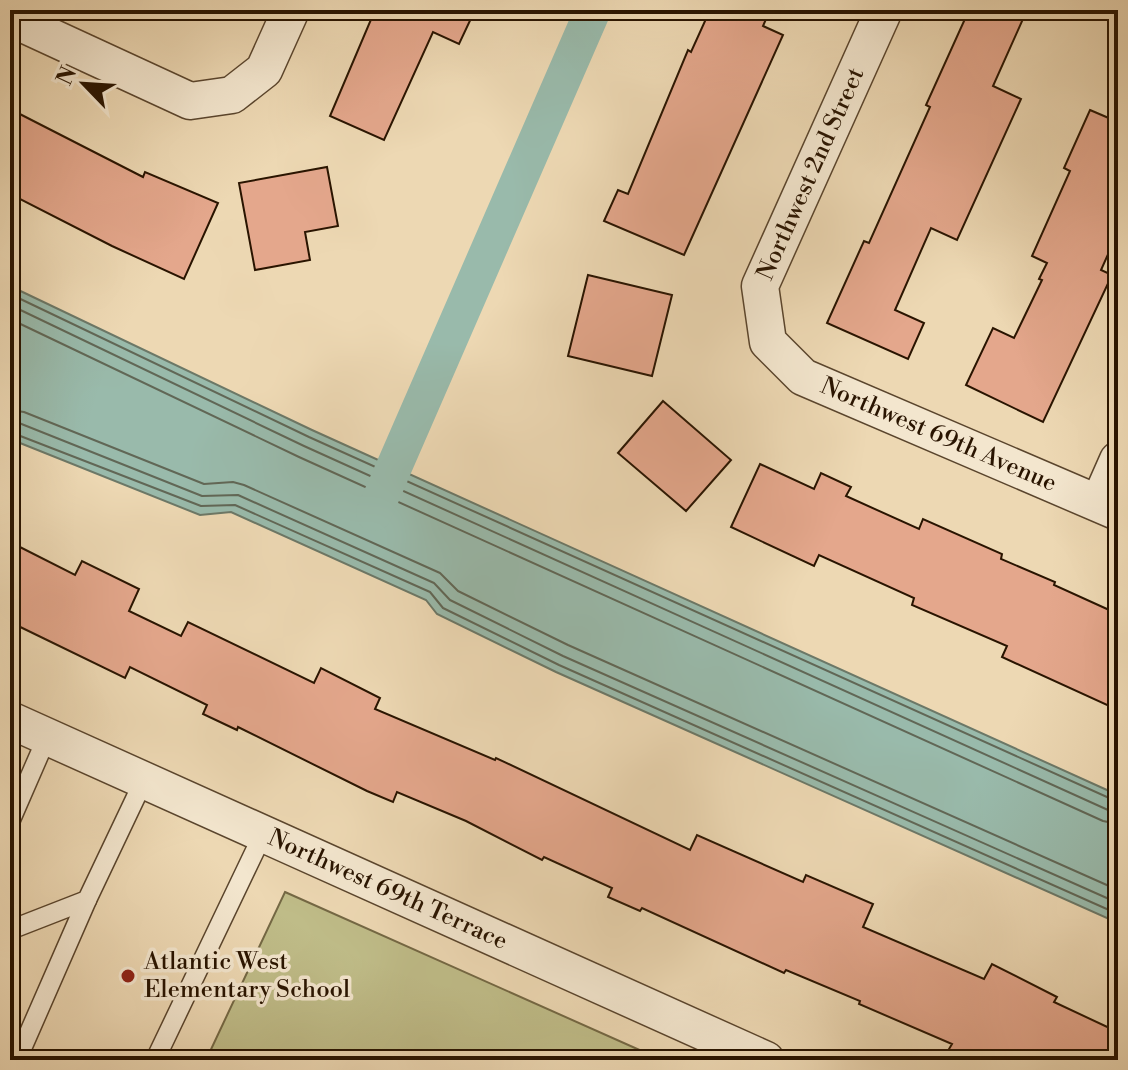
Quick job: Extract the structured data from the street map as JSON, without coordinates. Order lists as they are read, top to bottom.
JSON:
{
  "streets": {
    "street": ["Northwest 2nd Street", "Northwest 69th Avenue", "Northwest 69th Terrace"]
  },
  "crossings": [
    ["Northwest 2nd Street", "Northwest 69th Avenue"]
  ],
  "places": ["Atlantic West Elementary School"],
  "north": "top left"
}
